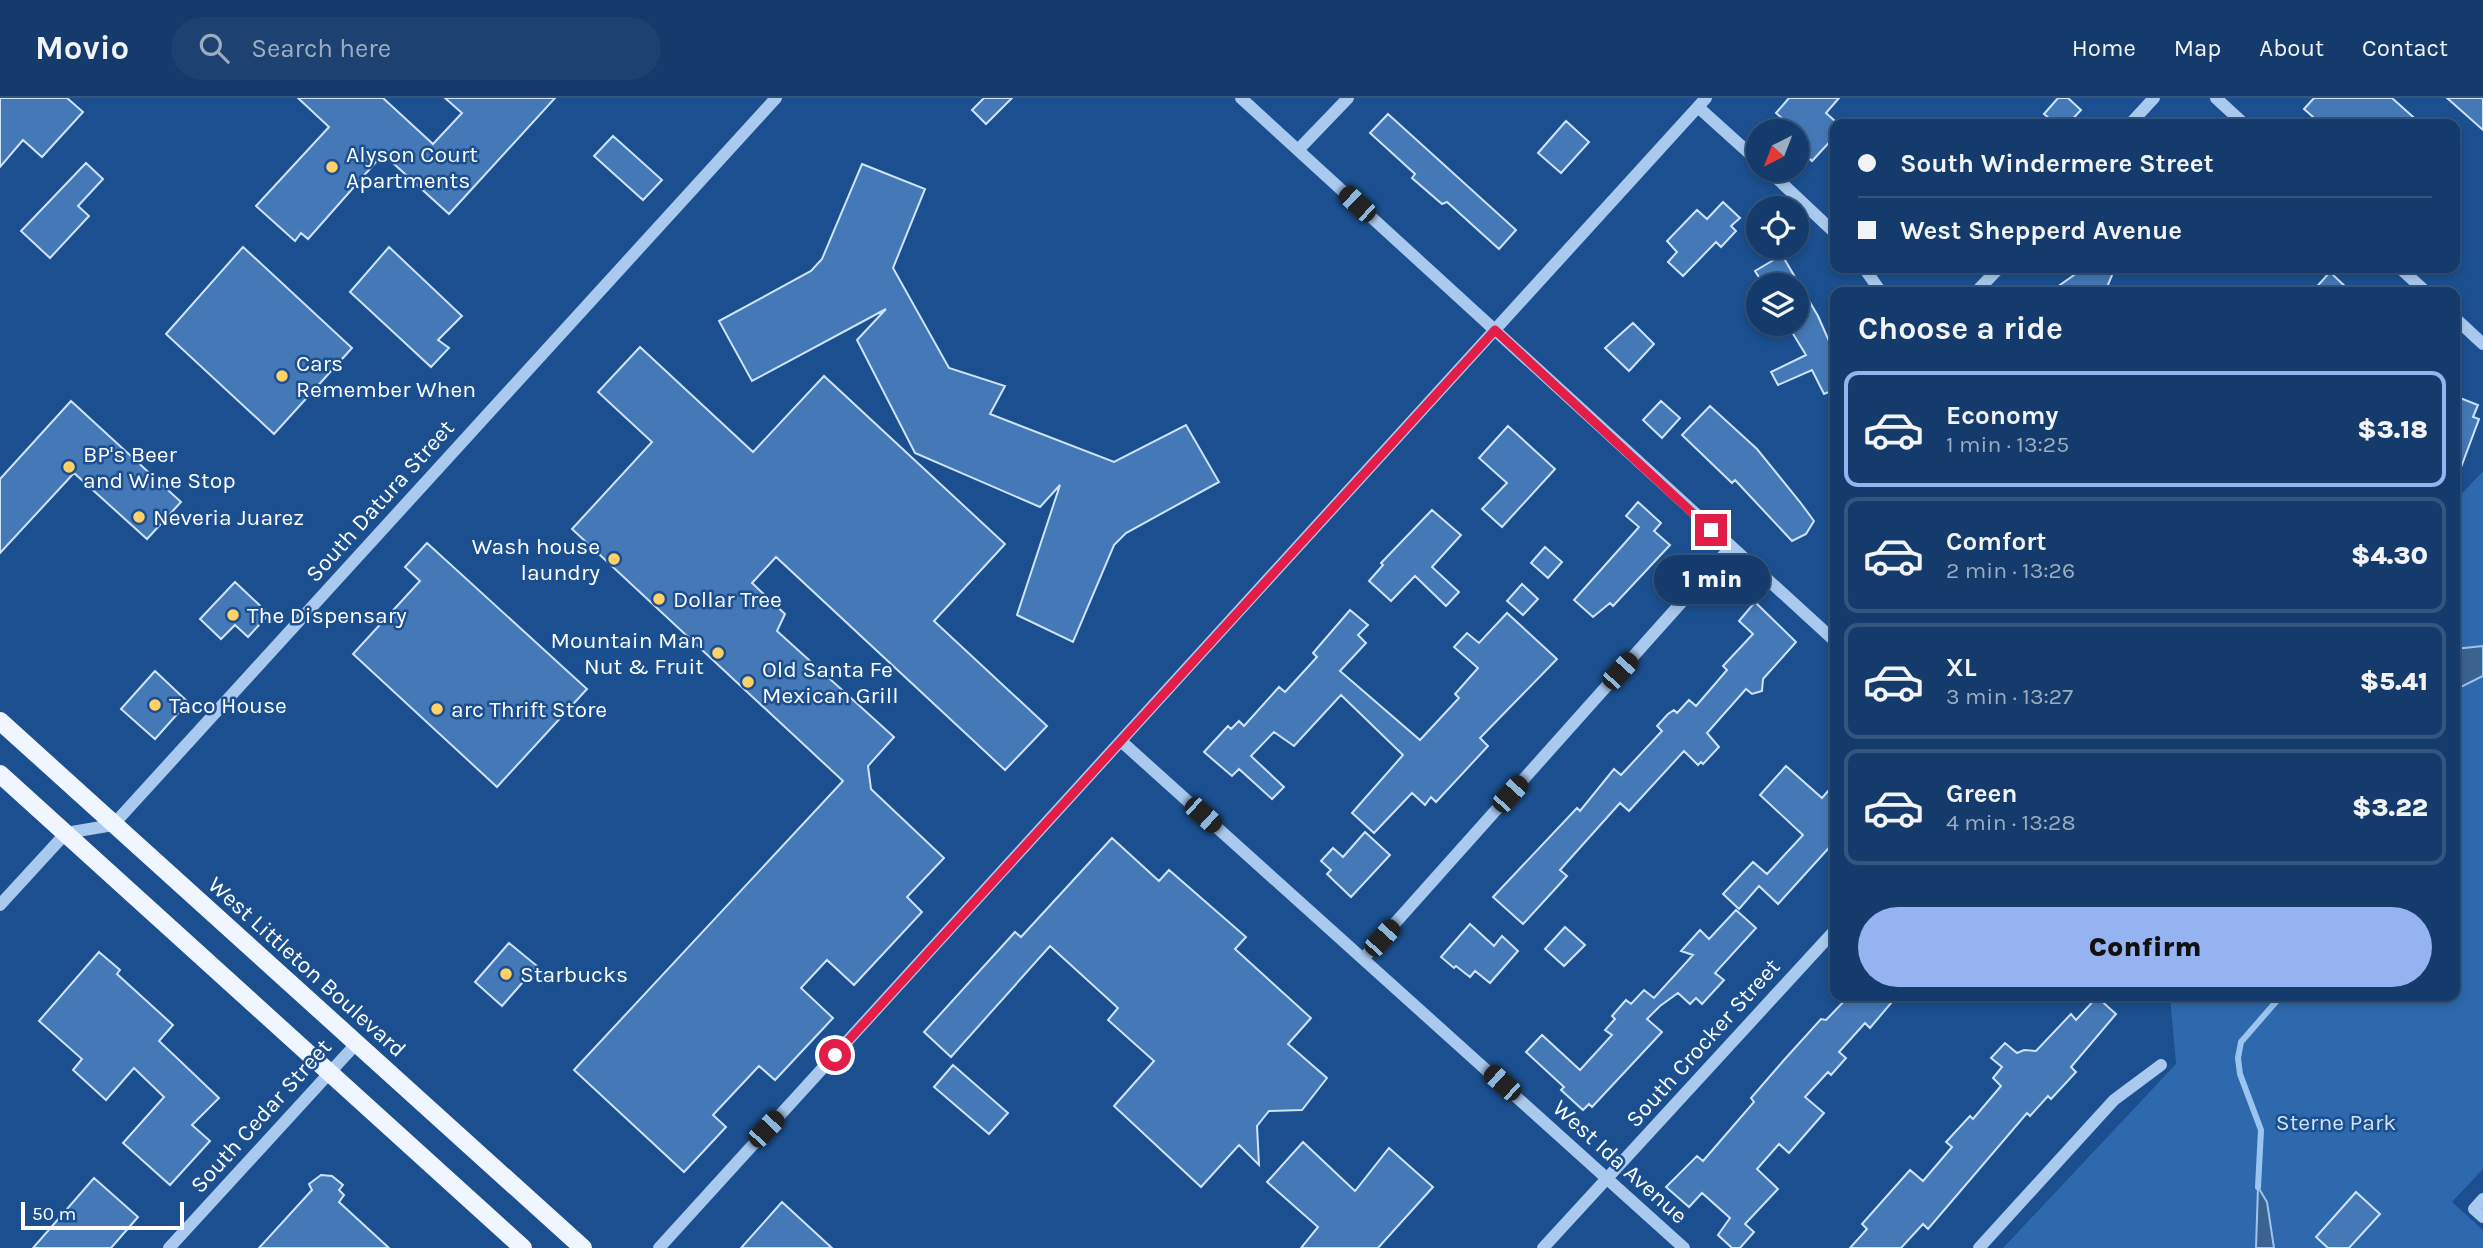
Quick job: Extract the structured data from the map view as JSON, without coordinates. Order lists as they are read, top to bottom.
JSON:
{
  "streets": {
    "main road": ["West Littleton Boulevard"],
    "street": [
      "South Datura Street",
      "South Crocker Street",
      "South Cedar Street",
      "West Ida Avenue"
    ]
  },
  "crossings": [
    ["South Datura Street", "West Littleton Boulevard"],
    ["West Littleton Boulevard", "South Cedar Street"],
    ["South Crocker Street", "West Ida Avenue"]
  ],
  "parks": ["Sterne Park"],
  "places": [
    "Alyson Court Apartments",
    "Cars Remember When",
    "BP's Beer and Wine Stop",
    "Neveria Juarez",
    "Wash house laundry",
    "Dollar Tree",
    "The Dispensary",
    "Mountain Man Nut & Fruit",
    "Old Santa Fe Mexican Grill",
    "Taco House",
    "arc Thrift Store",
    "Starbucks"
  ],
  "scale_bar": "50 m",
  "north": "bottom left",
  "page": {
    "header": "Movio",
    "search": "Search here",
    "nav": [
      "Home",
      "Map",
      "About",
      "Contact"
    ],
    "banner": ["South Windermere Street", "West Shepperd Avenue"],
    "heading": "Choose a ride",
    "list": [
      {
        "name": "Economy",
        "note": "1 min · 13:25",
        "value": "$3.18"
      },
      {
        "name": "Comfort",
        "note": "2 min · 13:26",
        "value": "$4.30"
      },
      {
        "name": "XL",
        "note": "3 min · 13:27",
        "value": "$5.41"
      },
      {
        "name": "Green",
        "note": "4 min · 13:28",
        "value": "$3.22"
      }
    ],
    "bubble": "1 min",
    "buttons": "Confirm",
    "scale": "50 m"
  }
}
